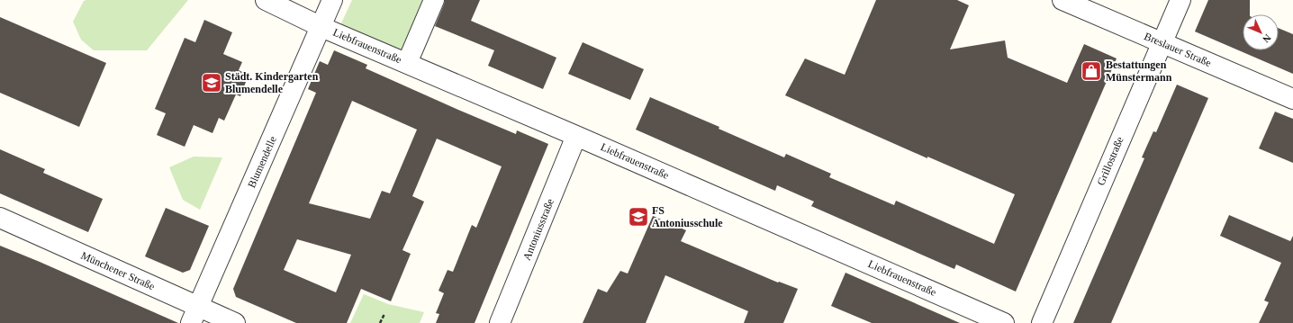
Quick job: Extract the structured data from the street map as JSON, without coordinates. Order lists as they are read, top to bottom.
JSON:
{
  "streets": {
    "street": [
      "Liebfrauenstraße",
      "Breslauer Straße",
      "Grillostraße",
      "Blumendelle",
      "Antoniusstraße",
      "Münchener Straße"
    ]
  },
  "crossings": [
    ["Liebfrauenstraße", "Blumendelle"],
    ["Liebfrauenstraße", "Antoniusstraße"],
    ["Breslauer Straße", "Grillostraße"],
    ["Blumendelle", "Münchener Straße"]
  ],
  "places": {
    "shop": ["Bestattungen Münstermann"],
    "school or university": ["Städt. Kindergarten Blumendelle", "FS Antoniusschule"]
  },
  "north": "bottom right"
}
